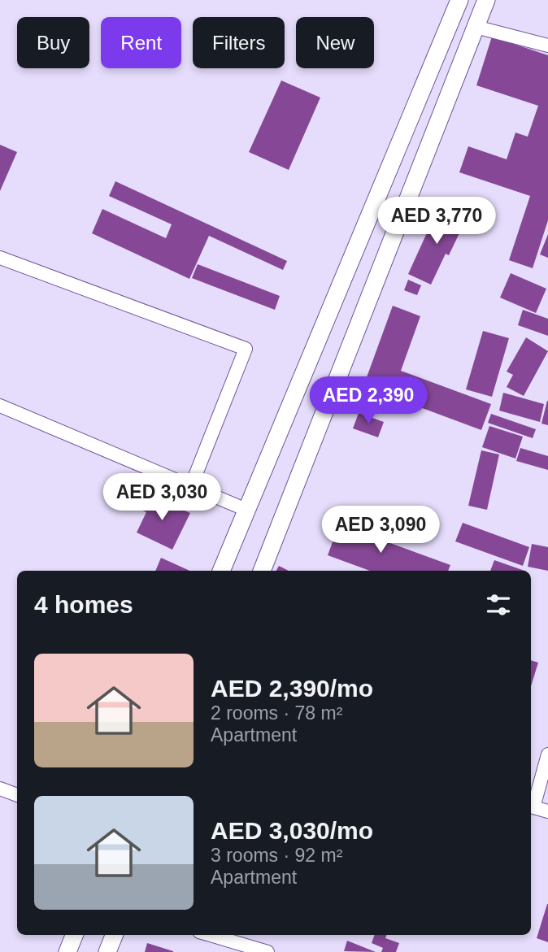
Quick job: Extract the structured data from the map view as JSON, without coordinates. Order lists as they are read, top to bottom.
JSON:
{
  "page": {
    "chip": [
      "Buy",
      "Rent",
      "Filters",
      "New"
    ],
    "price": [
      "AED 3,770",
      "AED 2,390",
      "AED 3,030",
      "AED 3,090"
    ],
    "heading": "4 homes",
    "list": [
      {
        "name": "AED 2,390/mo",
        "note": "2 rooms · 78 m² · Apartment"
      },
      {
        "name": "AED 3,030/mo",
        "note": "3 rooms · 92 m² · Apartment"
      }
    ]
  }
}
